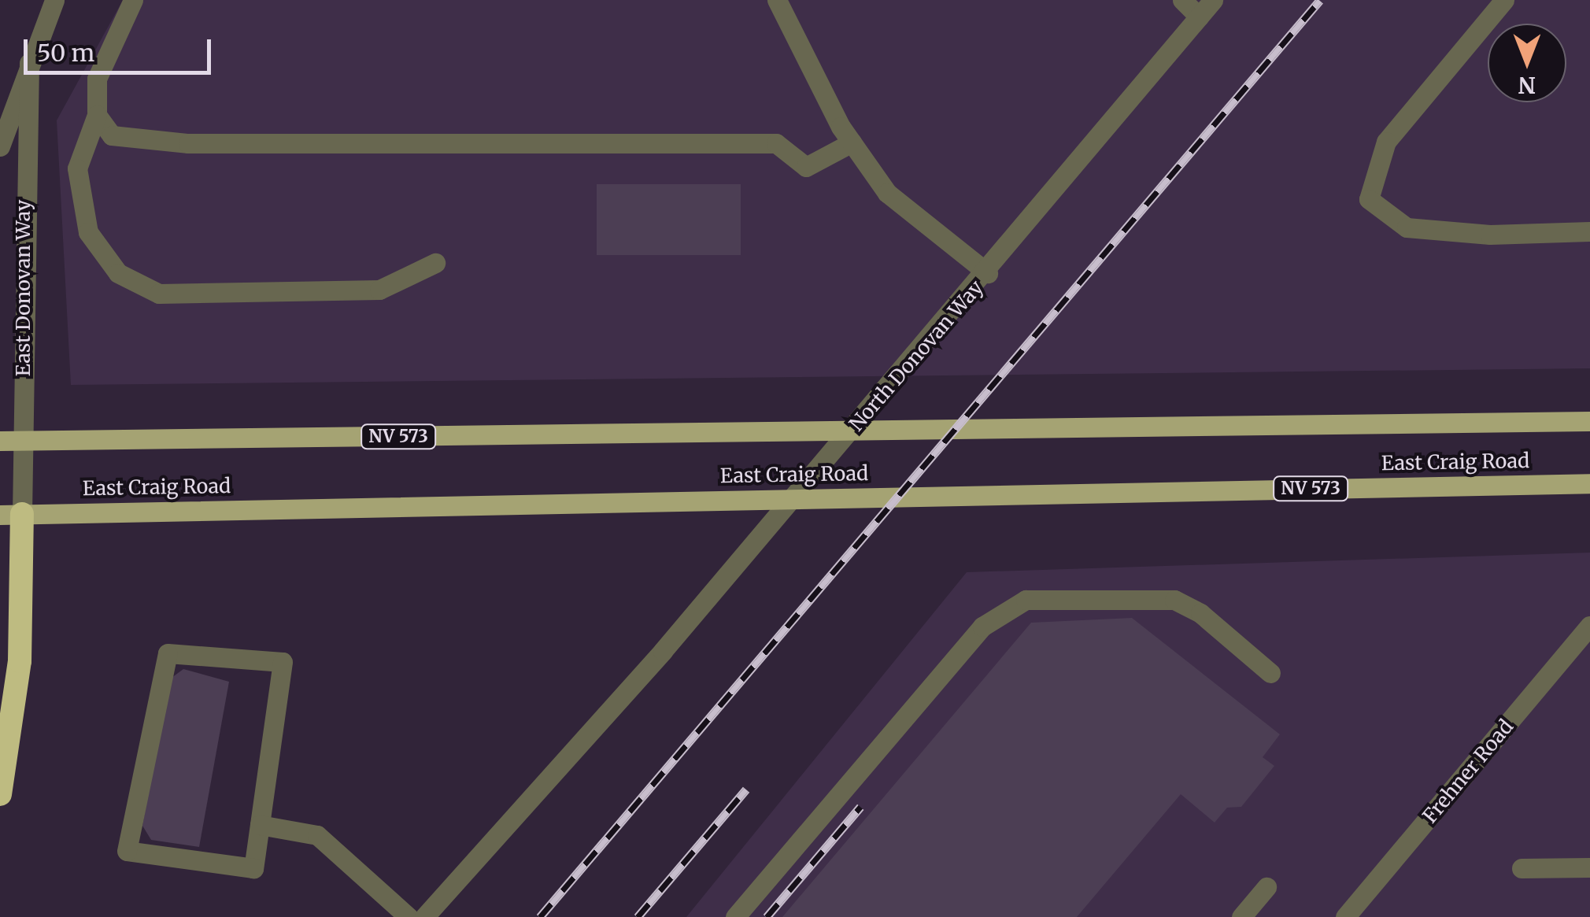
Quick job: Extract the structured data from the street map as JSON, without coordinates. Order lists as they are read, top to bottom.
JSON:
{
  "streets": {
    "main road": ["NV 573", "East Craig Road"],
    "street": ["East Donovan Way", "North Donovan Way", "Frehner Road"]
  },
  "crossings": [
    ["East Donovan Way", "East Craig Road"]
  ],
  "scale_bar": "50 m",
  "north": "bottom"
}
